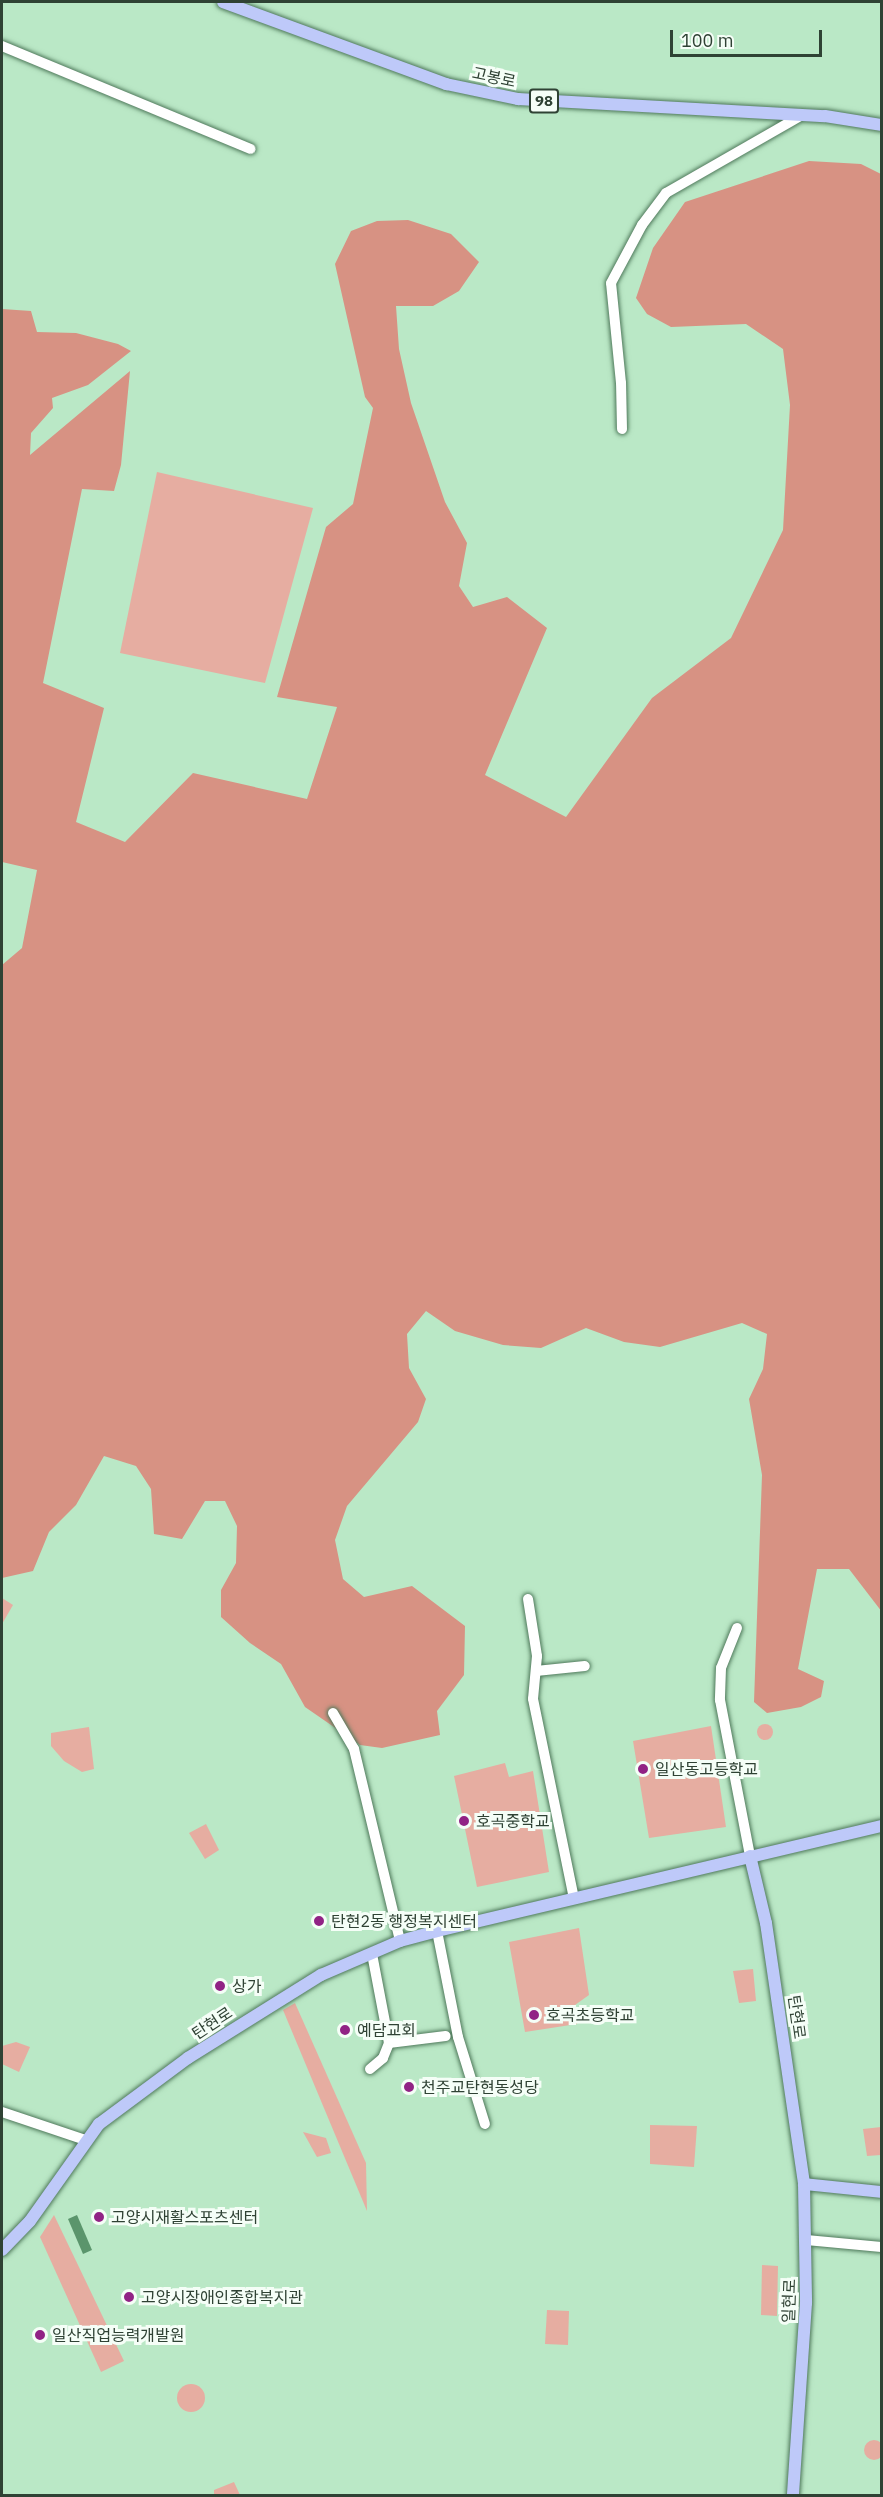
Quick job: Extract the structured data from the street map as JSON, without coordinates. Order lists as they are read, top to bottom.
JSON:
{
  "streets": {
    "main road": [
      "고봉로",
      "98",
      "탄현로",
      "일현로"
    ]
  },
  "crossings": [
    ["탄현로", "일현로"]
  ],
  "places": [
    "일산동고등학교",
    "호곡중학교",
    "탄현2동 행정복지센터",
    "상가",
    "호곡초등학교",
    "예담교회",
    "천주교탄현동성당",
    "고양시재활스포츠센터",
    "고양시장애인종합복지관",
    "일산직업능력개발원"
  ],
  "scale_bar": "100 m"
}
